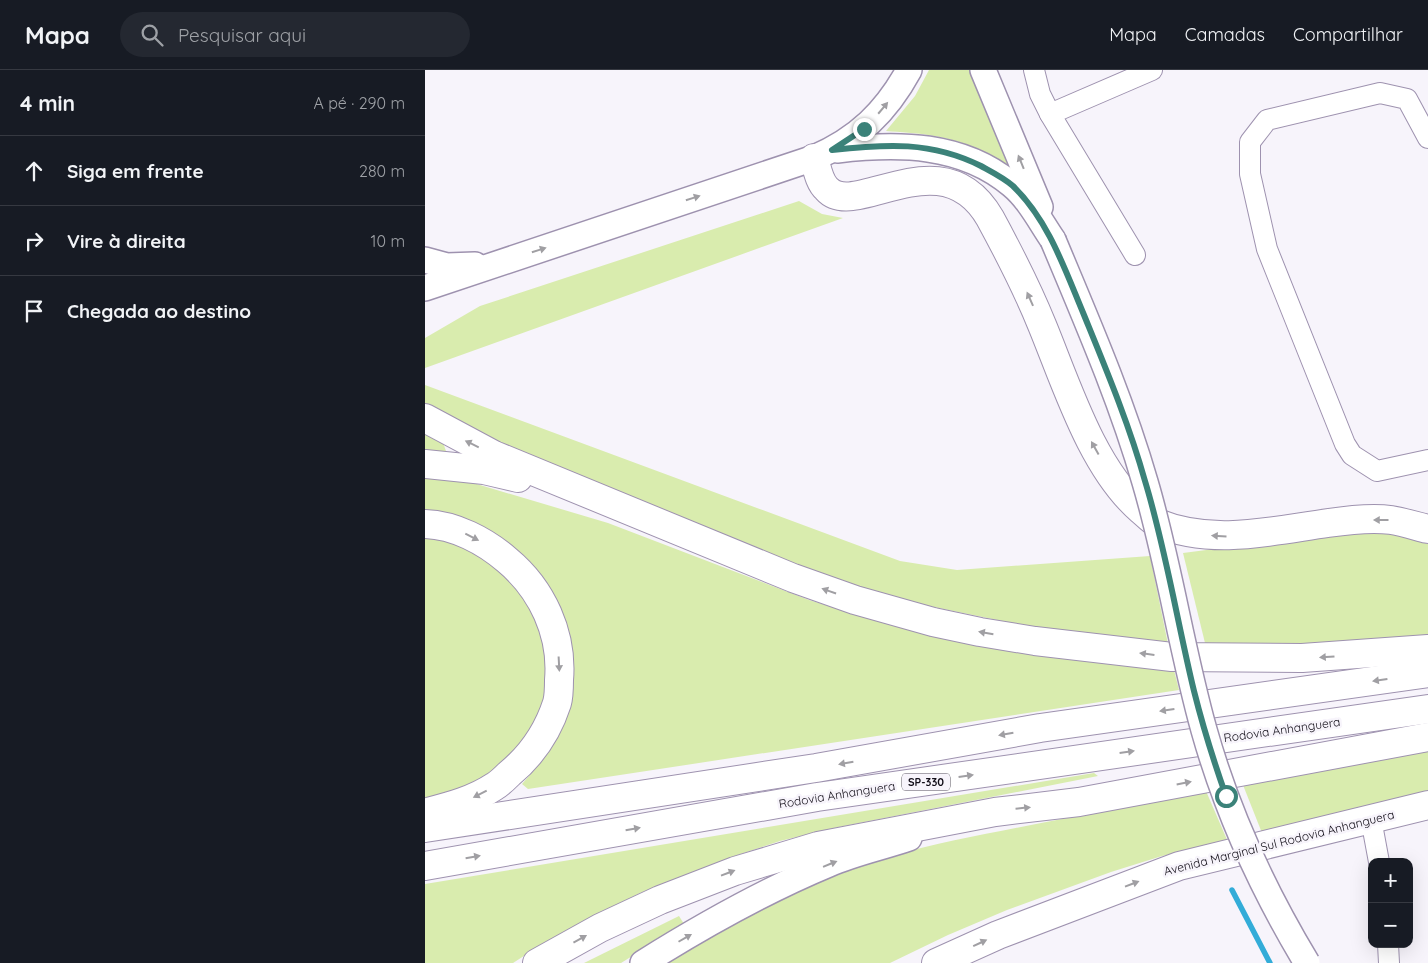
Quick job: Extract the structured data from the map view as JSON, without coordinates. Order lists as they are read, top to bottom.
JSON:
{
  "streets": {
    "highway": ["Rodovia Anhanguera", "SP-330", "Avenida Marginal Sul Rodovia Anhanguera"]
  },
  "page": {
    "header": "Mapa",
    "search": "Pesquisar aqui",
    "nav": ["Mapa", "Camadas", "Compartilhar"],
    "heading": ["4 min", "A pé · 290 m"],
    "list": [
      ["Siga em frente", "280 m"],
      ["Vire à direita", "10 m"],
      "Chegada ao destino"
    ],
    "map_buttons": ["+", "−"]
  }
}
